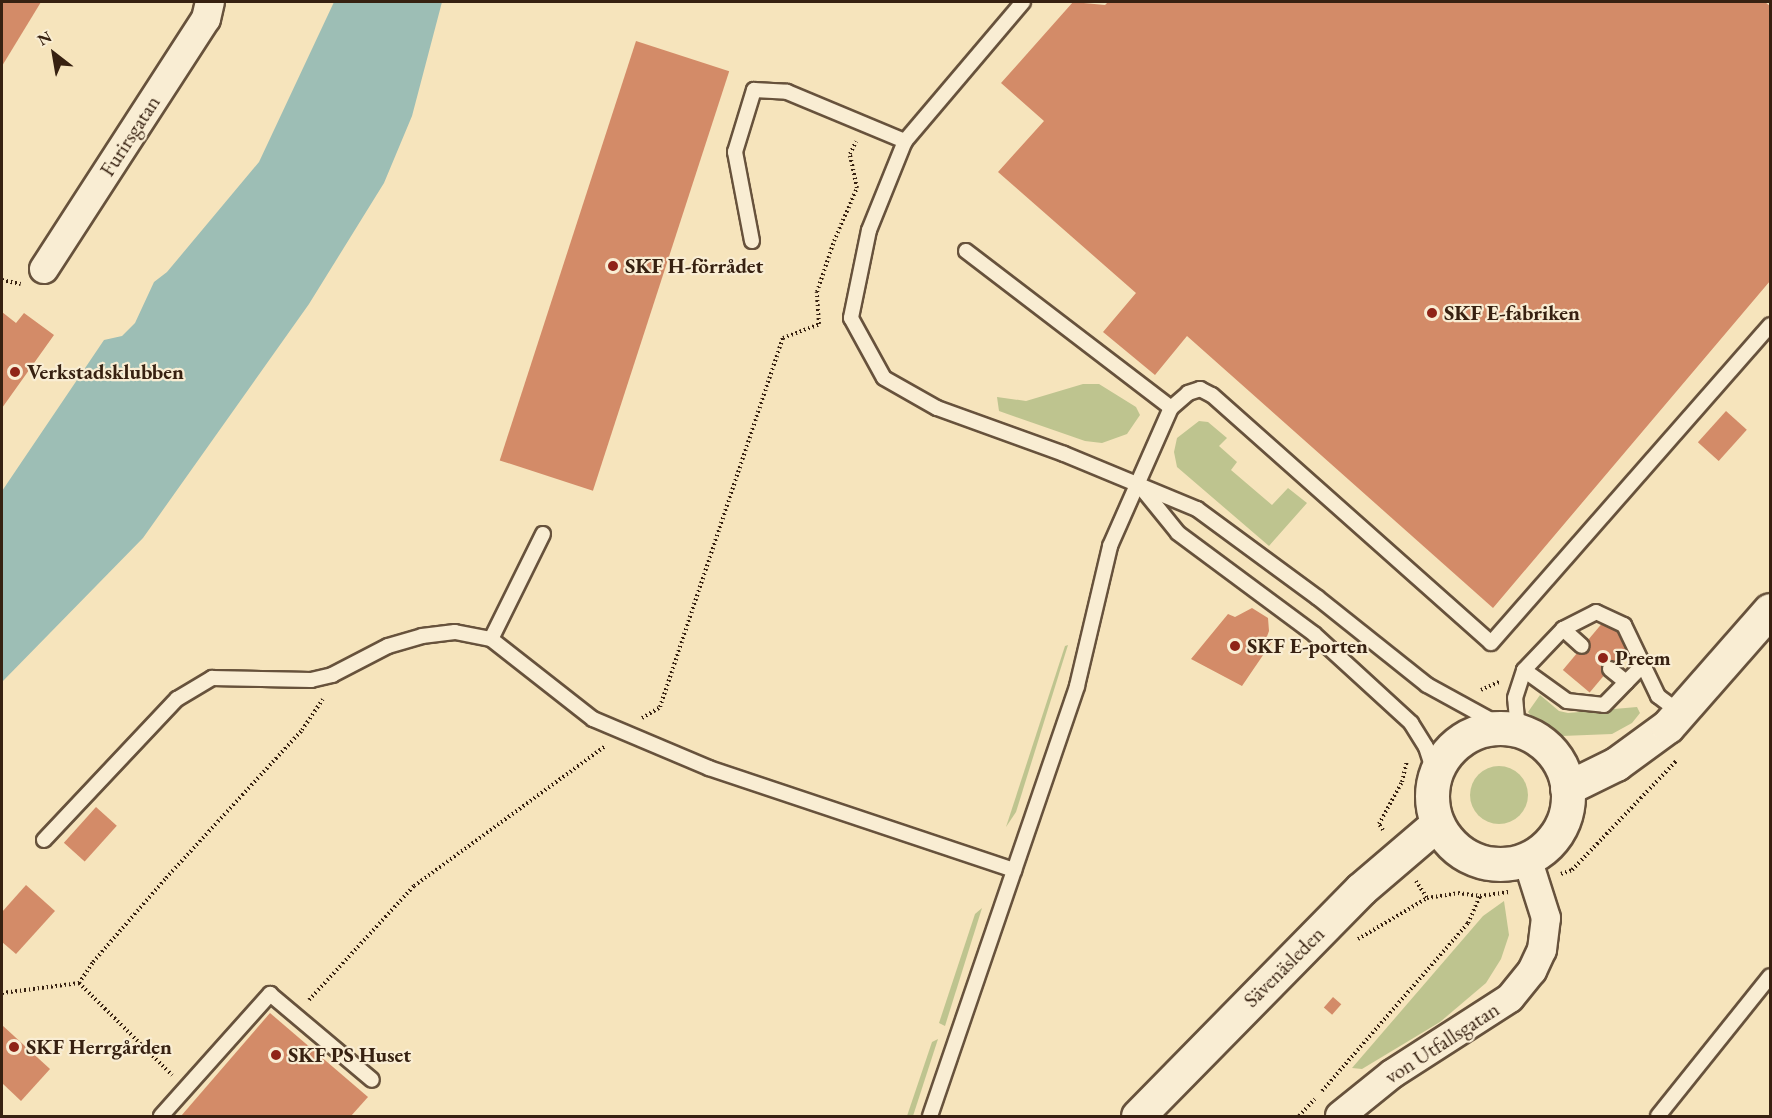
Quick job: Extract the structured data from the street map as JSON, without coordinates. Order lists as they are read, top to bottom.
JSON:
{
  "streets": {
    "street": ["Furirsgatan", "Sävenäsleden", "von Utfallsgatan"]
  },
  "crossings": [
    ["Sävenäsleden", "von Utfallsgatan"]
  ],
  "places": [
    "SKF H-förrådet",
    "SKF E-fabriken",
    "Verkstadsklubben",
    "SKF E-porten",
    "Preem",
    "SKF Herrgården",
    "SKF PS Huset"
  ],
  "north": "top left"
}
